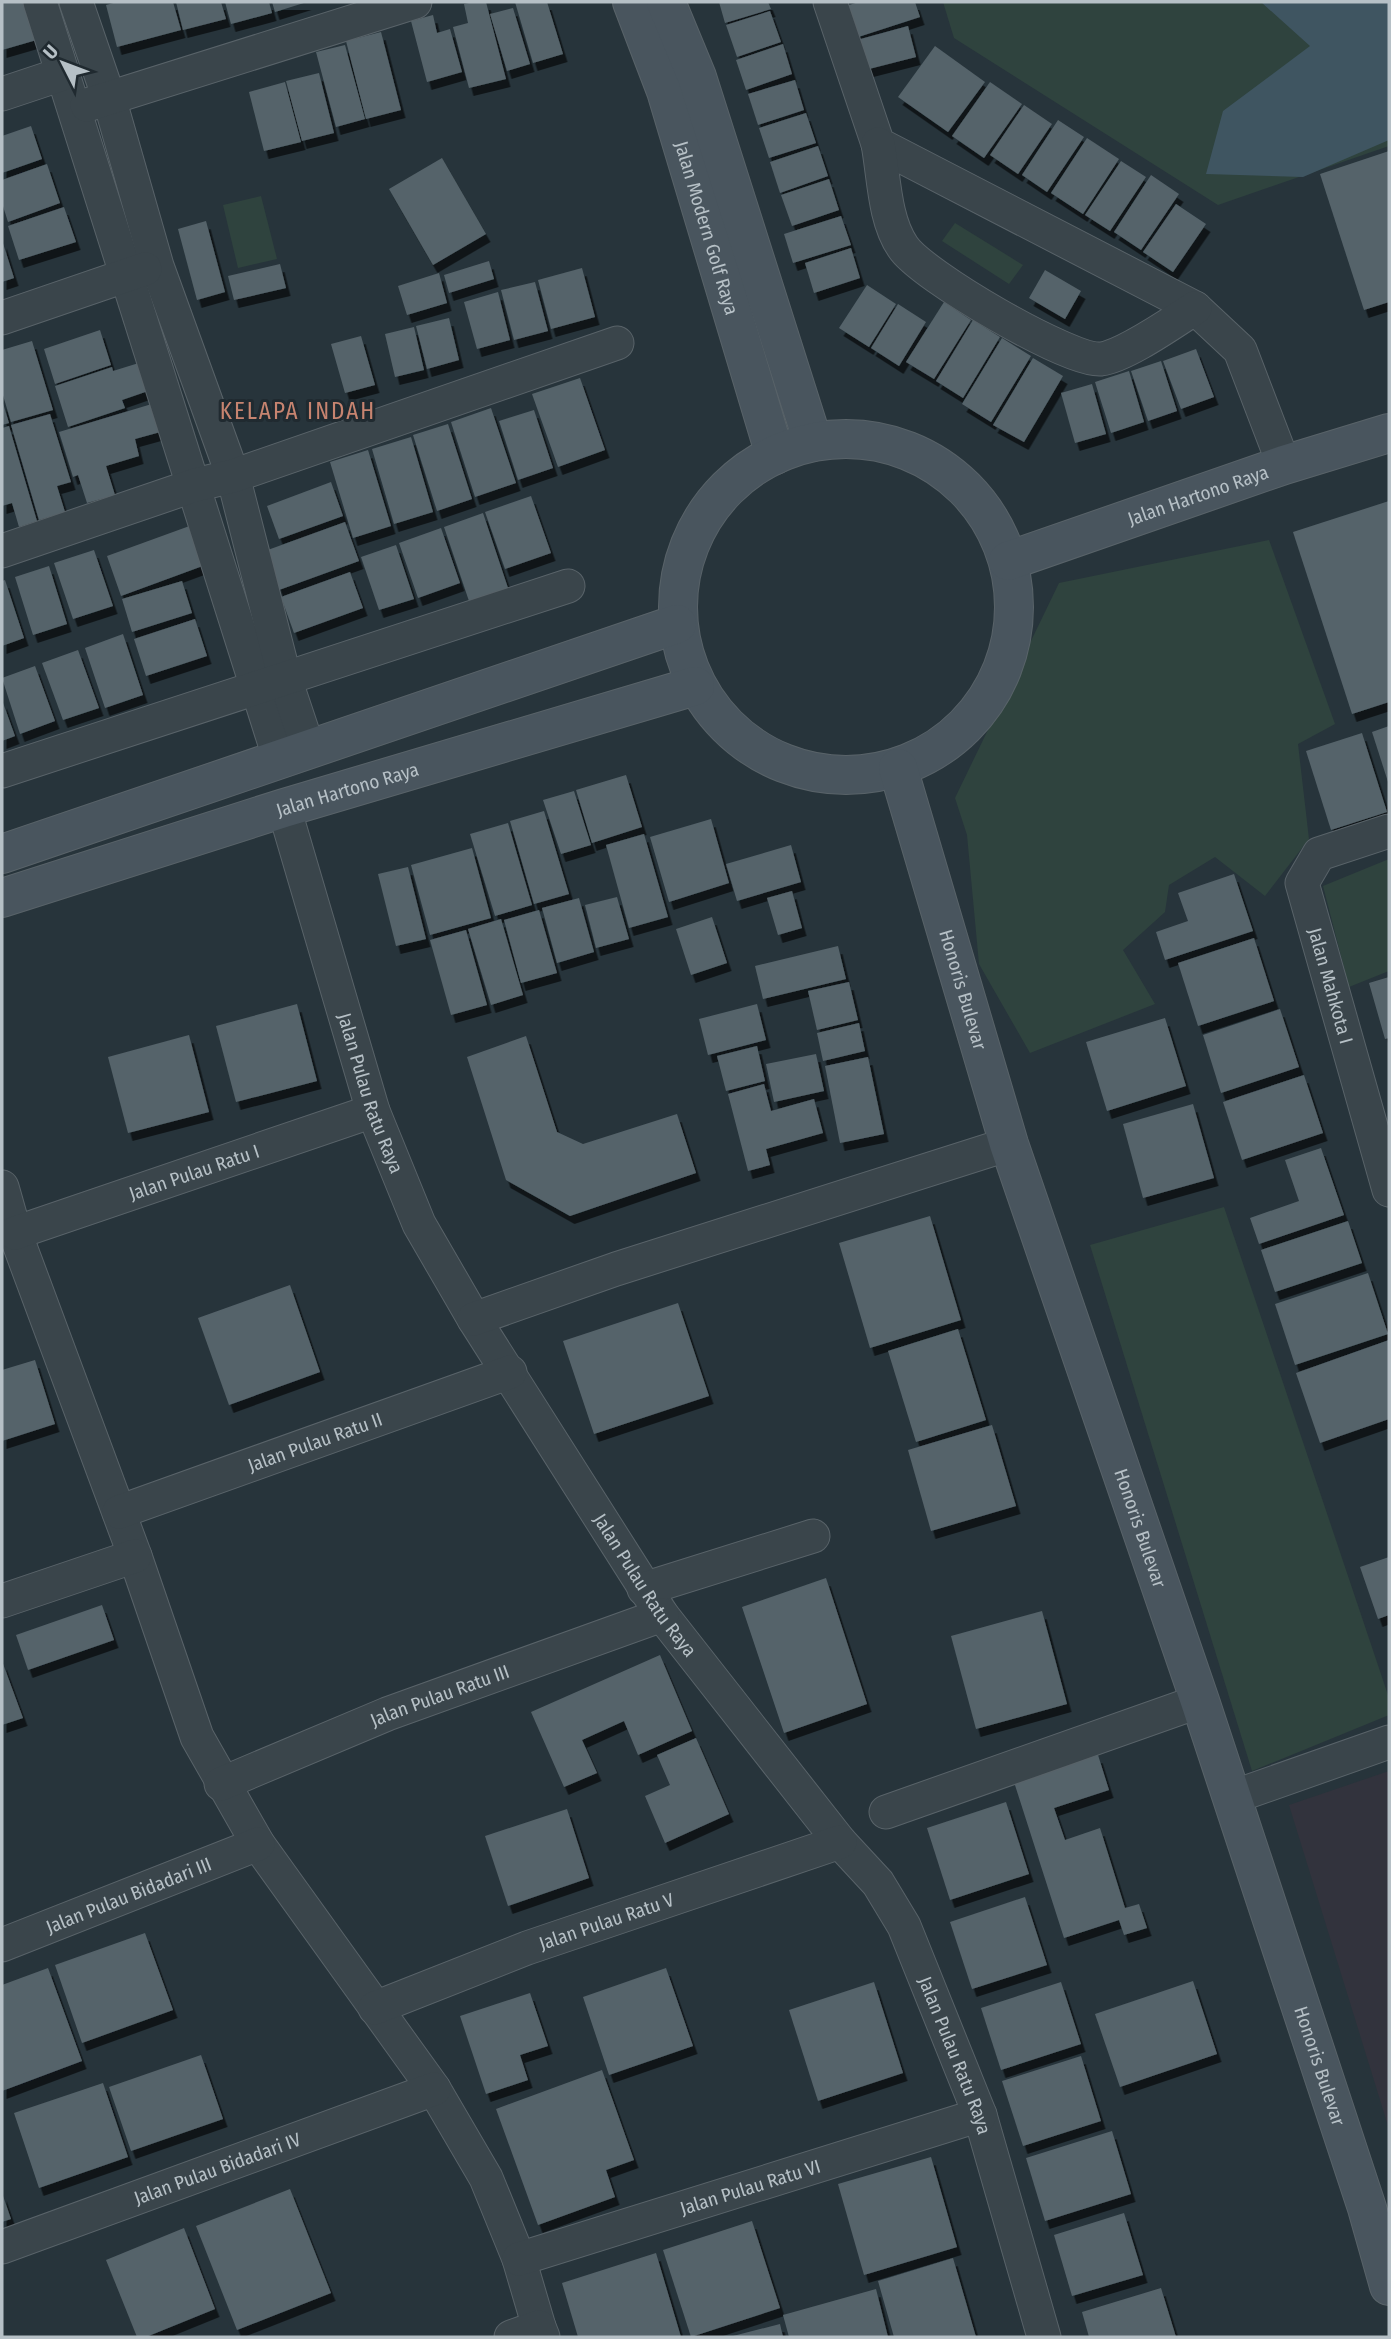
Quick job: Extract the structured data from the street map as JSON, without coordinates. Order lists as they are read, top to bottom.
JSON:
{
  "streets": {
    "street": [
      "Jalan Modern Golf Raya",
      "Jalan Hartono Raya",
      "Jalan Mahkota I",
      "Honoris Bulevar",
      "Jalan Pulau Ratu Raya",
      "Jalan Pulau Ratu I",
      "Jalan Pulau Ratu II",
      "Jalan Pulau Ratu III",
      "Jalan Pulau Bidadari III",
      "Jalan Pulau Ratu V",
      "Jalan Pulau Bidadari IV",
      "Jalan Pulau Ratu VI"
    ]
  },
  "crossings": [
    ["Jalan Hartono Raya", "Jalan Pulau Ratu Raya"],
    ["Jalan Pulau Ratu Raya", "Jalan Pulau Ratu I"],
    ["Jalan Pulau Ratu Raya", "Jalan Pulau Ratu II"],
    ["Jalan Pulau Ratu Raya", "Jalan Pulau Ratu III"],
    ["Jalan Pulau Ratu Raya", "Jalan Pulau Ratu V"],
    ["Jalan Pulau Ratu Raya", "Jalan Pulau Ratu VI"]
  ],
  "districts": ["KELAPA INDAH"],
  "north": "top left"
}
